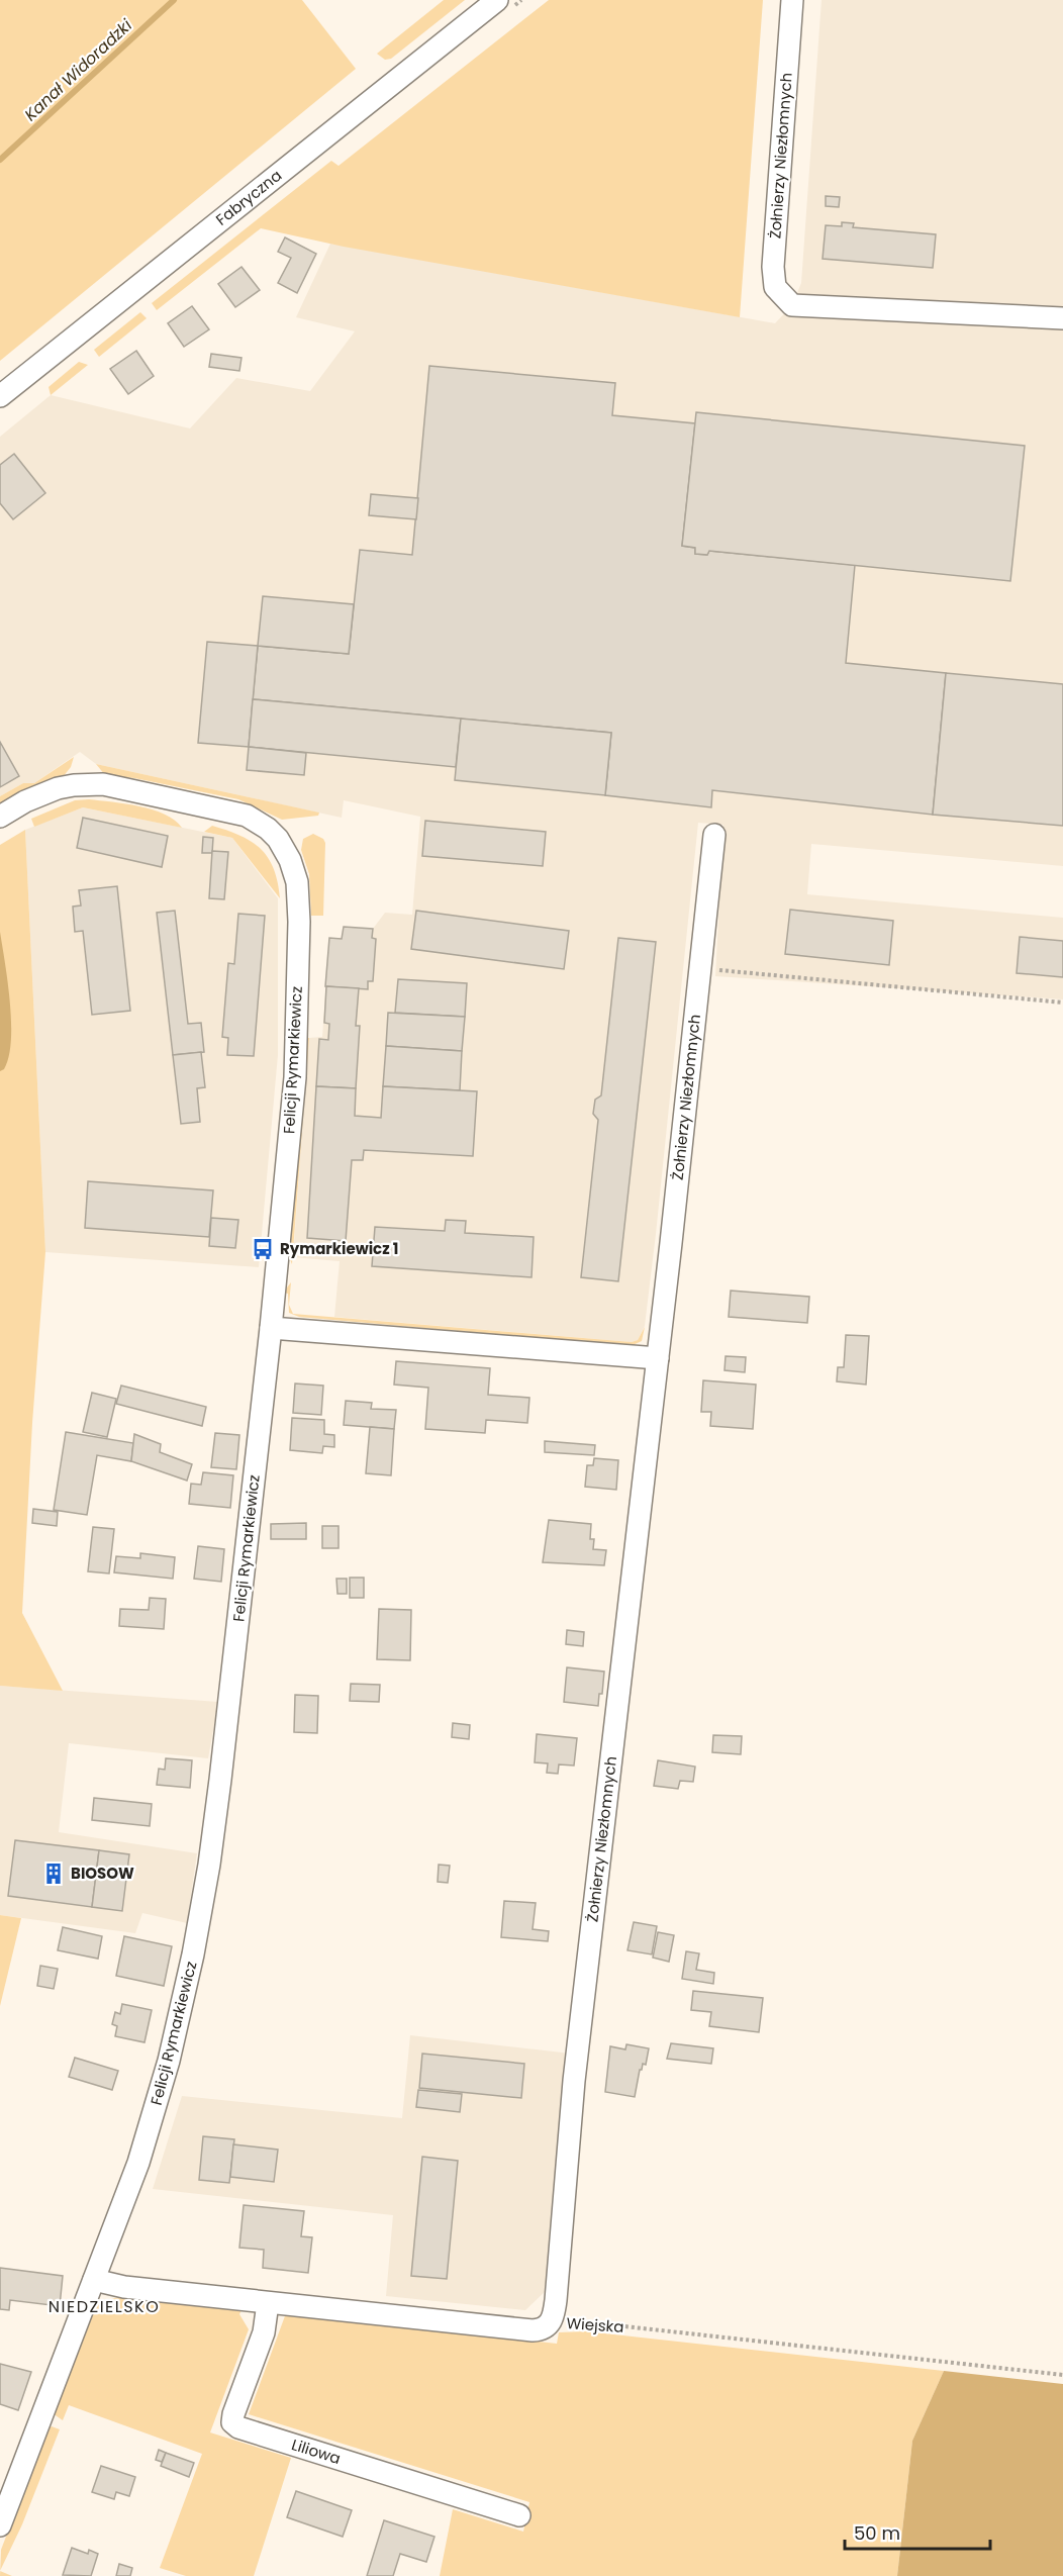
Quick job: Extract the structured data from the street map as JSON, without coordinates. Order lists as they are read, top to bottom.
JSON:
{
  "streets": {
    "street": [
      "Żołnierzy Niezłomnych",
      "Fabryczna",
      "Felicji Rymarkiewicz",
      "Wiejska",
      "Liliowa"
    ]
  },
  "crossings": [
    ["Żołnierzy Niezłomnych", "Wiejska"],
    ["Felicji Rymarkiewicz", "Wiejska"],
    ["Wiejska", "Liliowa"]
  ],
  "districts": ["NIEDZIELSKO"],
  "water": ["Kanał Widoradzki"],
  "places": {
    "bus stop": ["Rymarkiewicz 1"],
    "building": ["BIOSOW"]
  },
  "scale_bar": "50 m"
}
